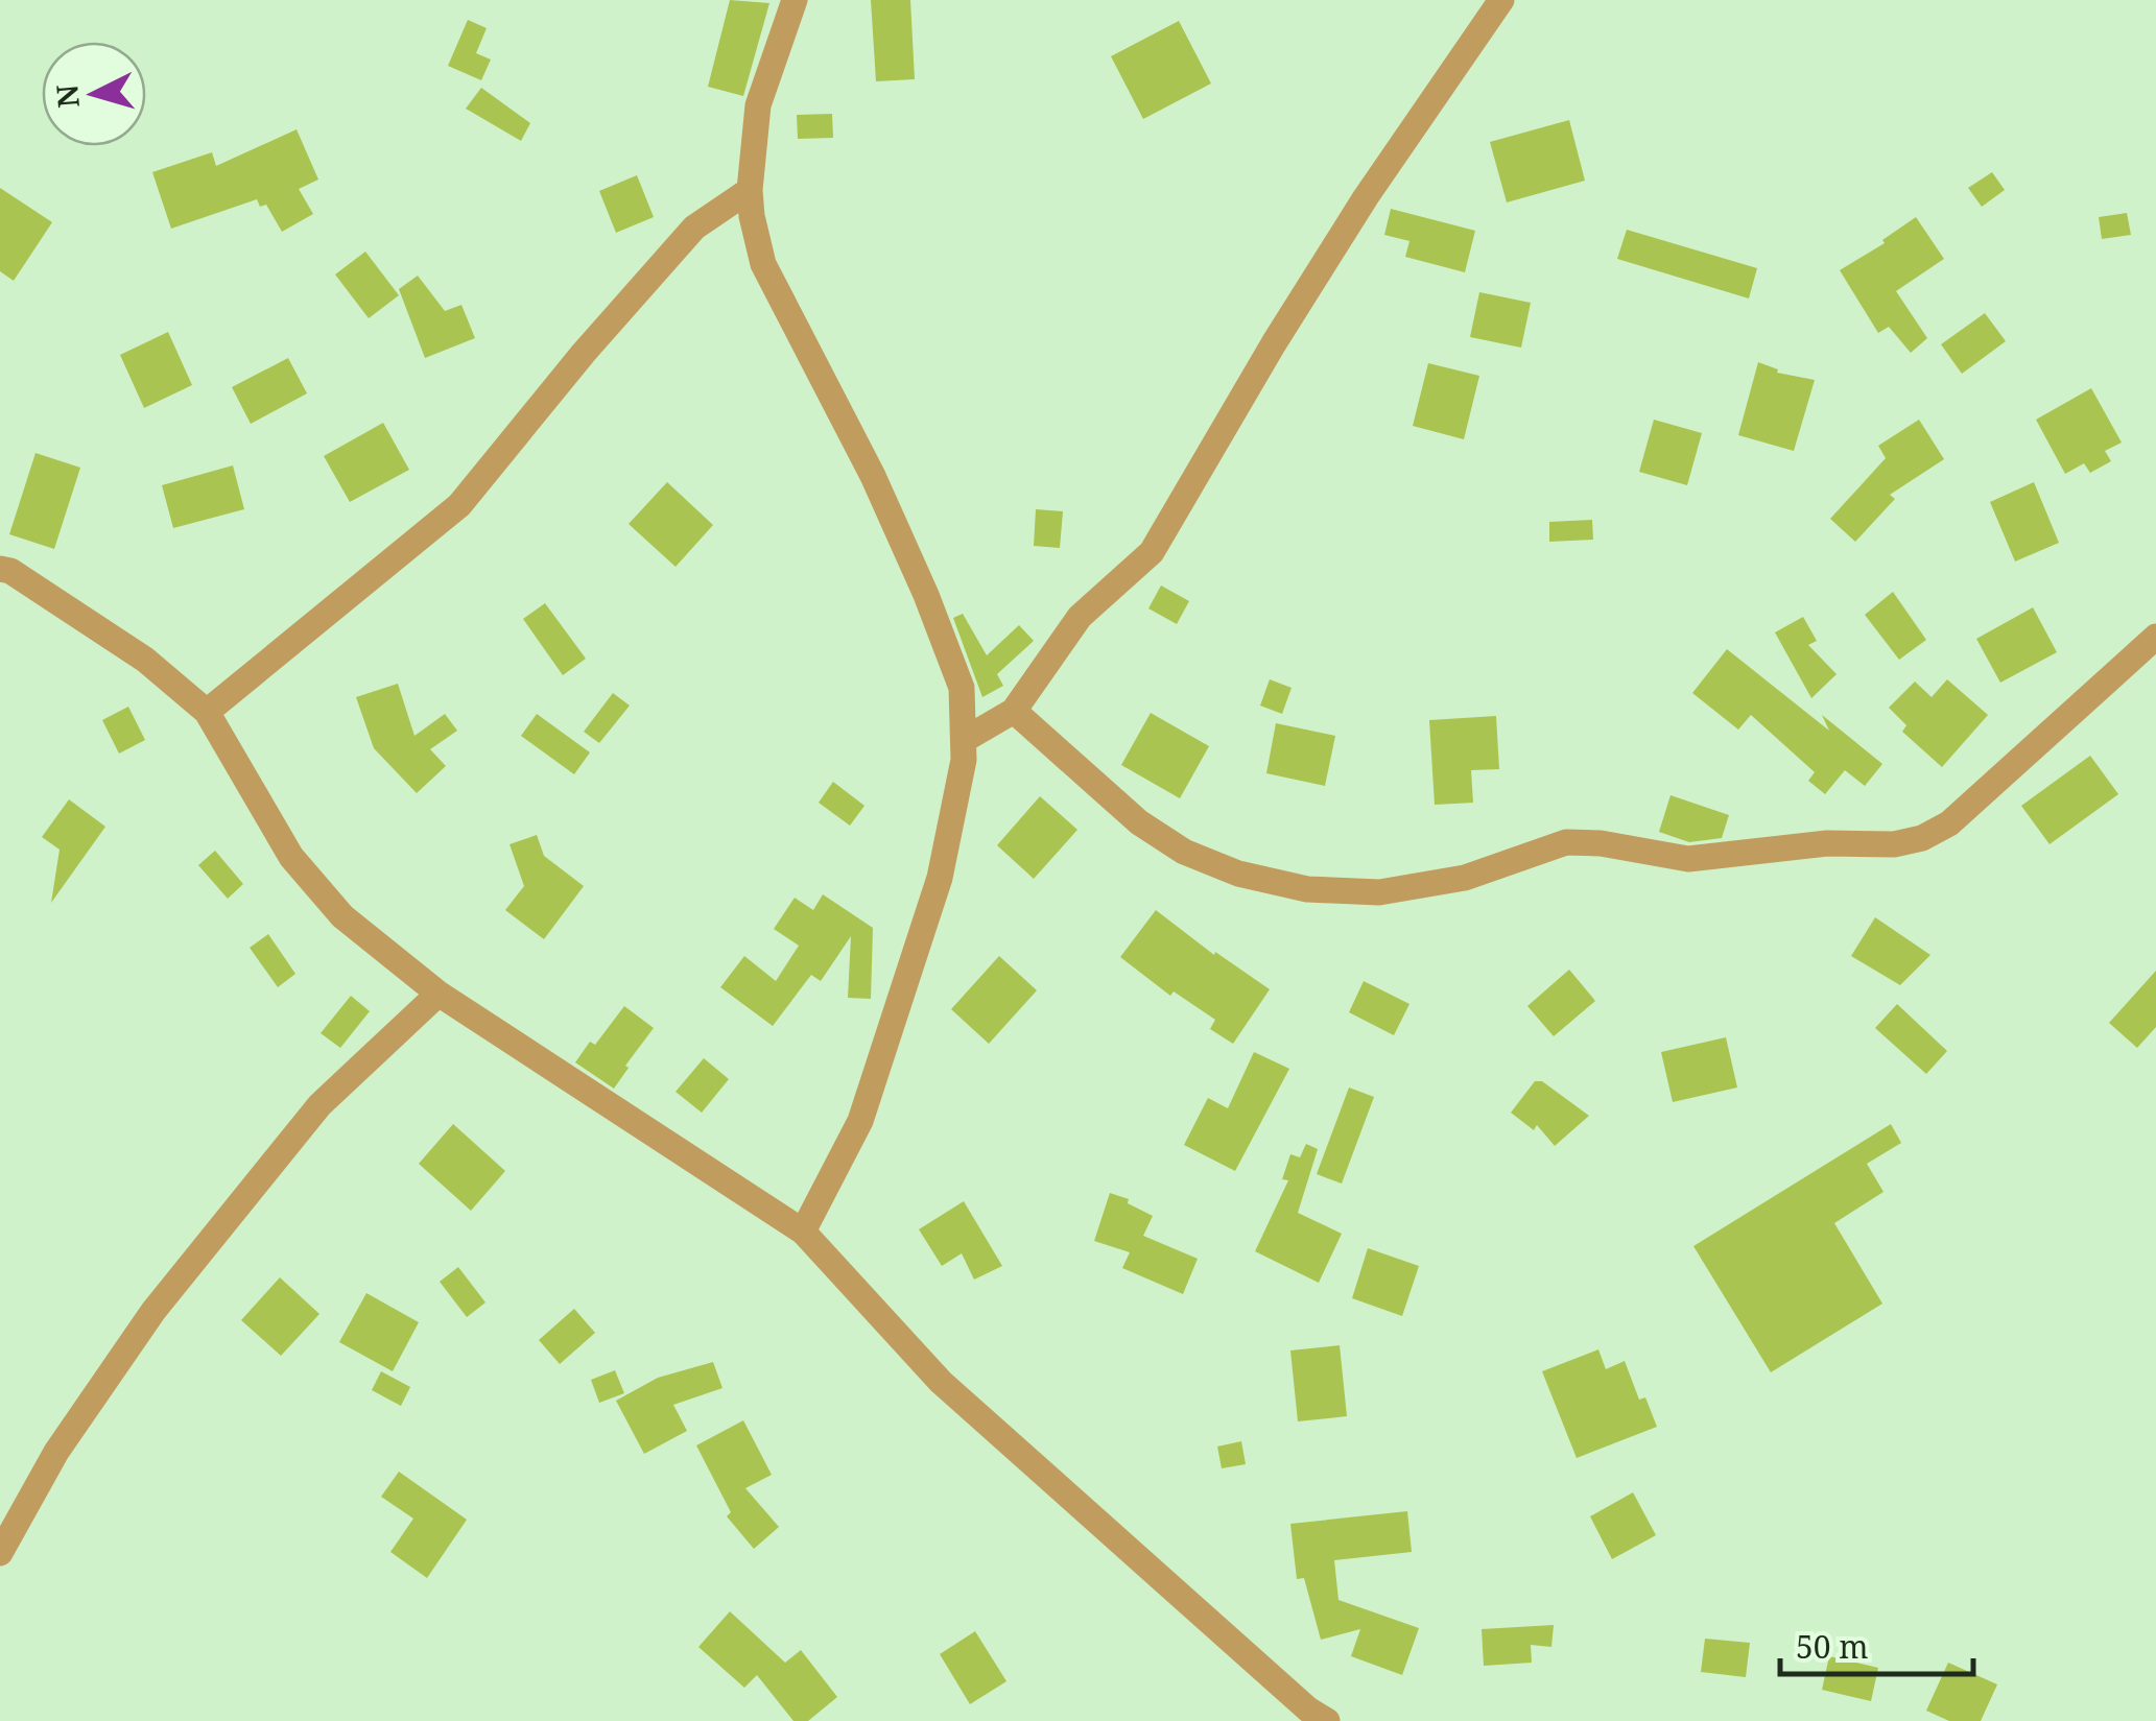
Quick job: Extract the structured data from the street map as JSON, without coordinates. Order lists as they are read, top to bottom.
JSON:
{
  "scale_bar": "50 m",
  "north": "left"
}
